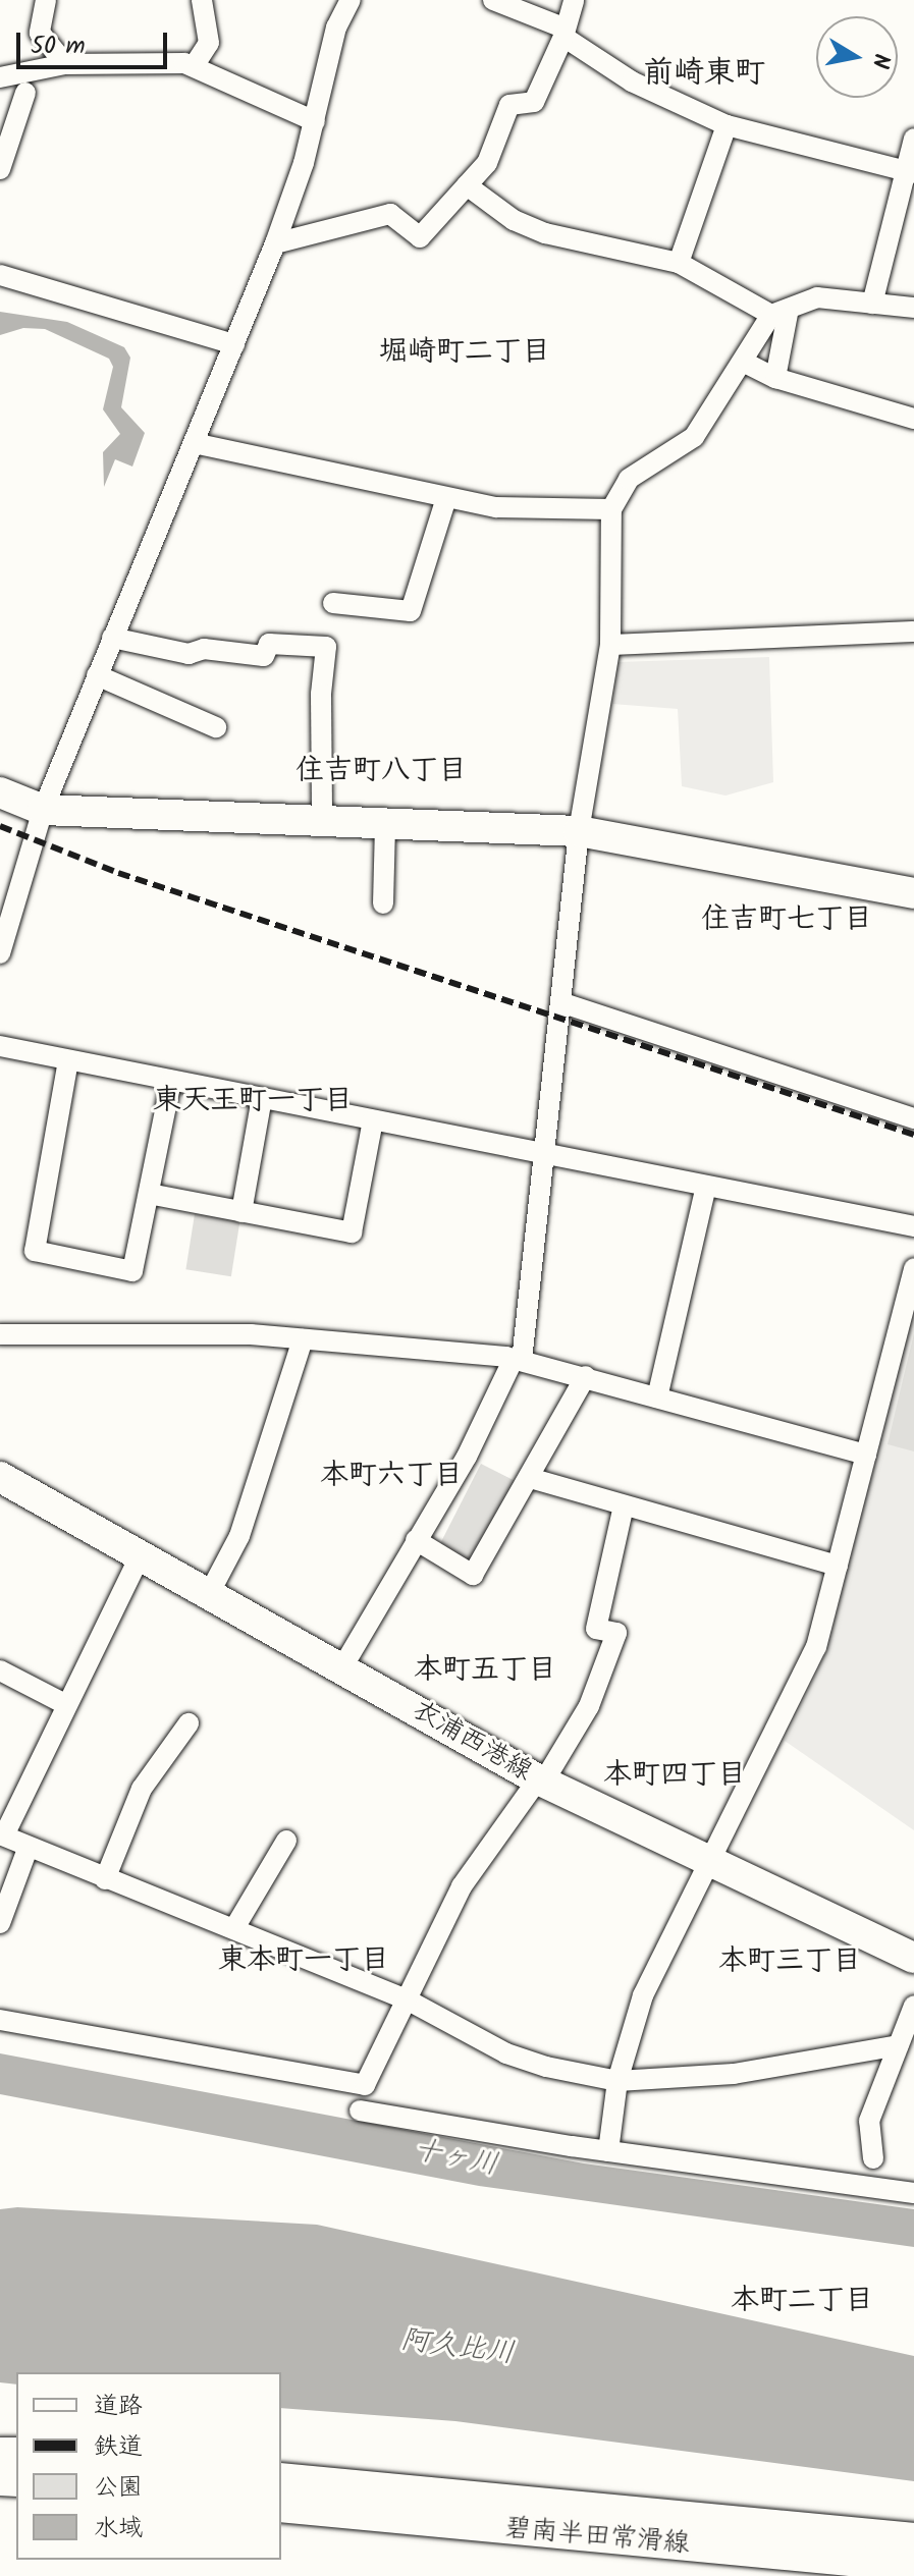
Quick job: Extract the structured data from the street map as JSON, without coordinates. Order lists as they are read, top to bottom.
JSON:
{
  "streets": {
    "main road": ["衣浦西港線", "碧南半田常滑線"]
  },
  "districts": [
    "前崎東町",
    "堀崎町二丁目",
    "住吉町八丁目",
    "住吉町七丁目",
    "東天王町一丁目",
    "本町六丁目",
    "本町五丁目",
    "本町四丁目",
    "東本町一丁目",
    "本町三丁目",
    "本町二丁目"
  ],
  "water": ["十ヶ川", "阿久比川"],
  "legend": [
    "道路",
    "鉄道",
    "公園",
    "水域"
  ],
  "scale_bar": "50 m",
  "north": "right"
}
